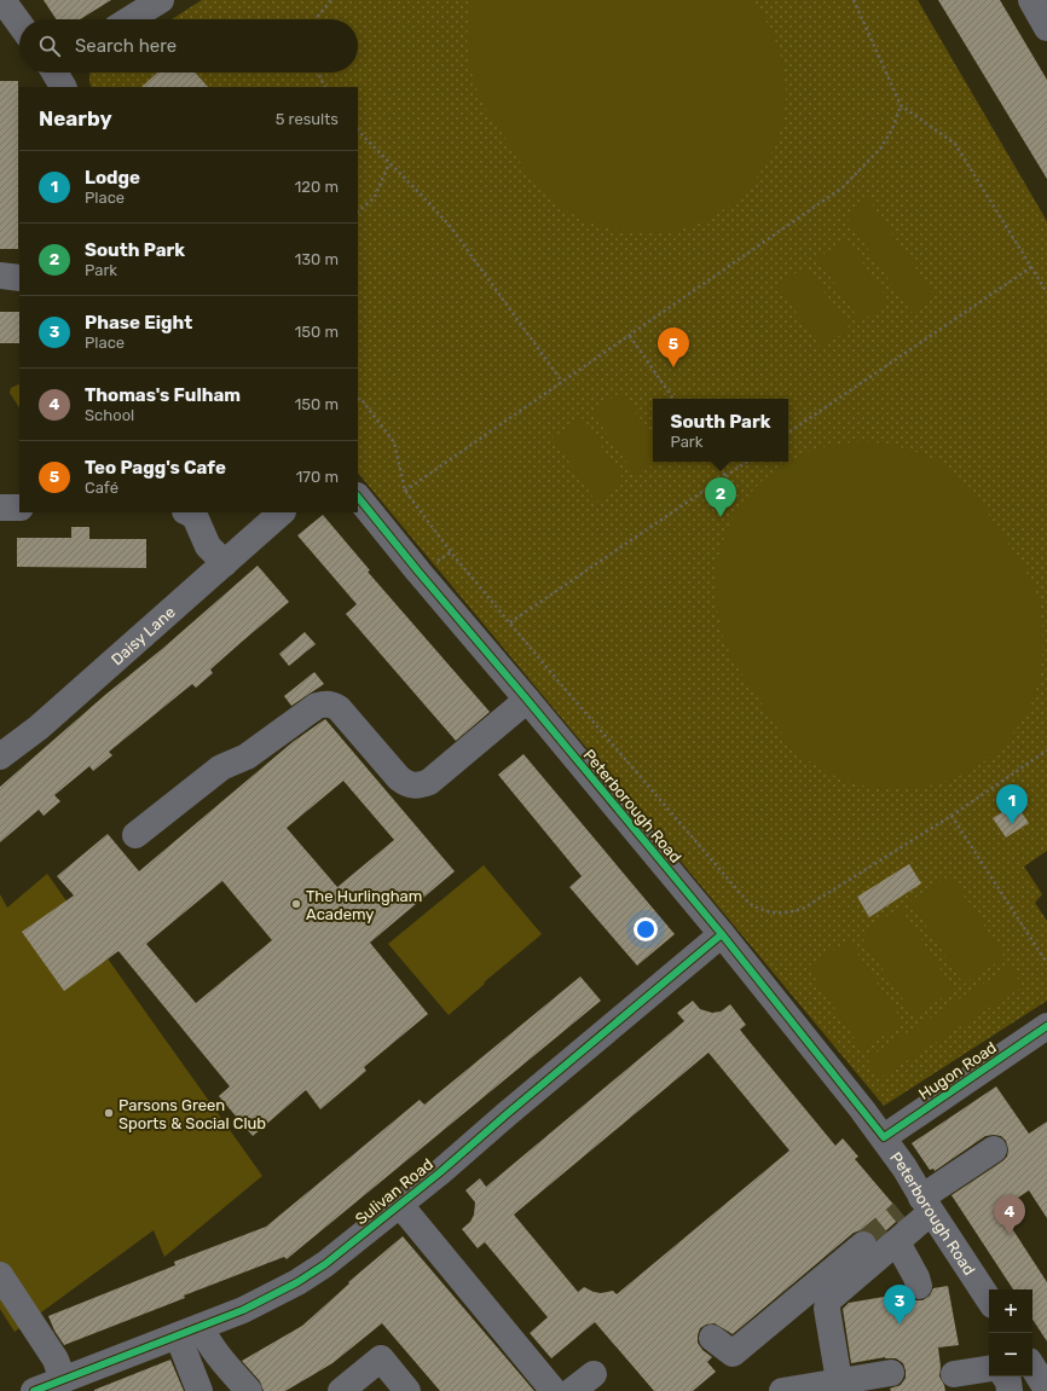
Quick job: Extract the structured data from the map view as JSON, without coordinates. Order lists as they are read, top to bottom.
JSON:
{
  "streets": {
    "street": [
      "Daisy Lane",
      "Peterborough Road",
      "Hugon Road",
      "Sulivan Road"
    ]
  },
  "crossings": [
    ["Peterborough Road", "Hugon Road"],
    ["Peterborough Road", "Sulivan Road"]
  ],
  "places": ["The Hurlingham Academy", "Parsons Green Sports & Social Club"],
  "page": {
    "search": "Search here",
    "heading": ["Nearby", "5 results"],
    "list": [
      {
        "mark": "1",
        "name": "Lodge",
        "note": "Place",
        "value": "120 m"
      },
      {
        "mark": "2",
        "name": "South Park",
        "note": "Park",
        "value": "130 m"
      },
      {
        "mark": "3",
        "name": "Phase Eight",
        "note": "Place",
        "value": "150 m"
      },
      {
        "mark": "4",
        "name": "Thomas's Fulham",
        "note": "School",
        "value": "150 m"
      },
      {
        "mark": "5",
        "name": "Teo Pagg's Cafe",
        "note": "Café",
        "value": "170 m"
      }
    ],
    "pins": [
      "5",
      "2",
      "1",
      "4",
      "3"
    ],
    "popup": ["South Park", "Park"],
    "map_buttons": ["+", "−"]
  }
}
